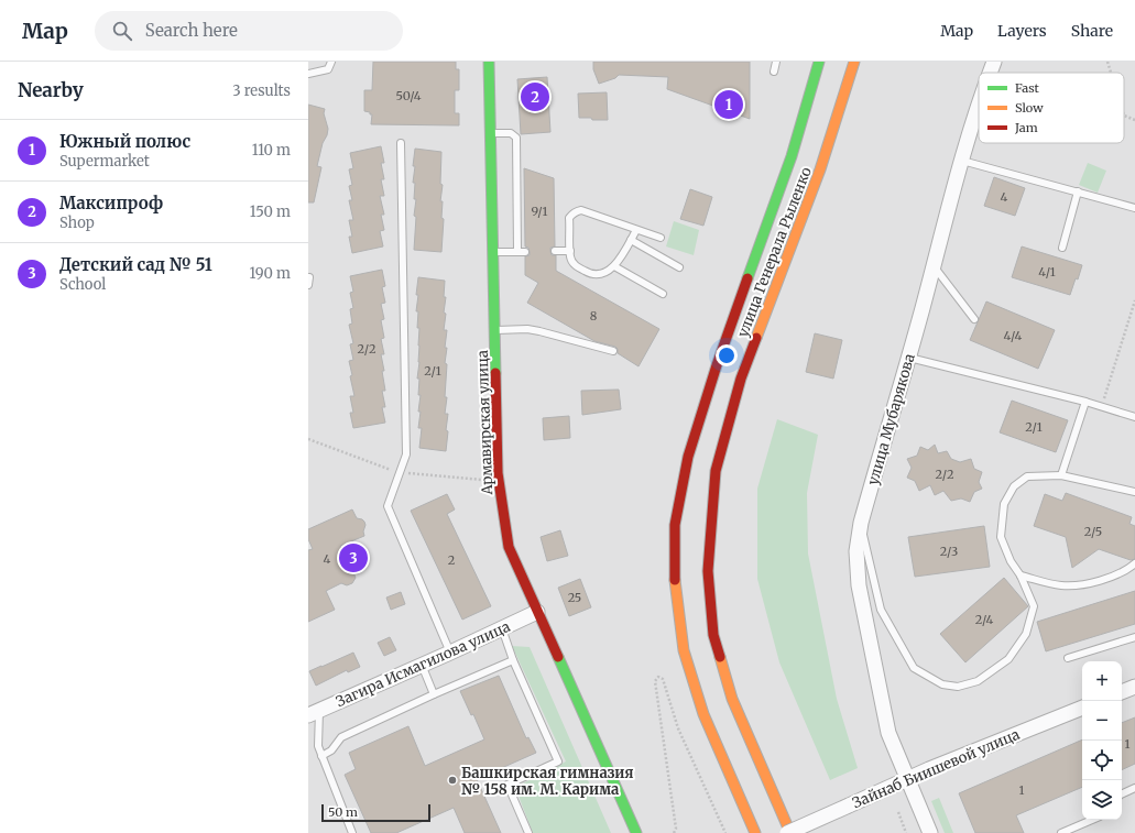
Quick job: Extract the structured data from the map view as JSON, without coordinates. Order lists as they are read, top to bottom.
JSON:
{
  "streets": {
    "main road": ["улица Генерала Рыленко", "Армавирская улица"],
    "street": ["улица Мубарякова", "Загира Исмагилова улица", "Зайнаб Биишевой улица"]
  },
  "crossings": [
    ["улица Мубарякова", "Зайнаб Биишевой улица"],
    ["Армавирская улица", "Загира Исмагилова улица"]
  ],
  "places": ["Башкирская гимназия № 158 им. М. Карима"],
  "house_numbers": [
    "50/4",
    "4",
    "9/1",
    "4/1",
    "8",
    "4/4",
    "2/2",
    "2/1",
    "2/1",
    "2/2",
    "2/5",
    "2/3",
    "4",
    "2",
    "25",
    "2/4",
    "1",
    "1"
  ],
  "legend": ["Fast", "Slow", "Jam"],
  "scale_bar": "50 m",
  "page": {
    "header": "Map",
    "search": "Search here",
    "nav": ["Map", "Layers", "Share"],
    "heading": ["Nearby", "3 results"],
    "pins": ["2", "1", "3"],
    "list": [
      {
        "mark": "1",
        "name": "Южный полюс",
        "note": "Supermarket",
        "value": "110 m"
      },
      {
        "mark": "2",
        "name": "Максипроф",
        "note": "Shop",
        "value": "150 m"
      },
      {
        "mark": "3",
        "name": "Детский сад № 51",
        "note": "School",
        "value": "190 m"
      }
    ],
    "map_buttons": ["+", "−"],
    "scale": "50 m"
  }
}
